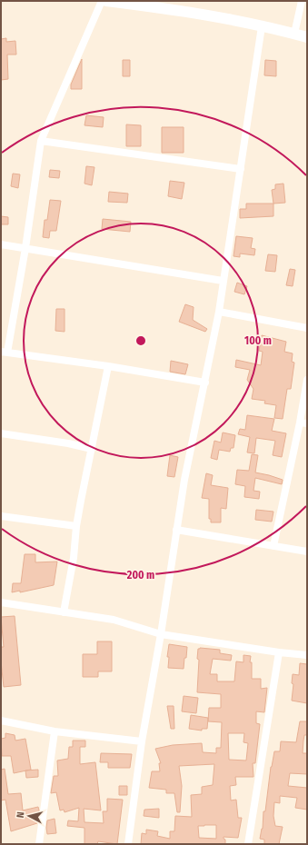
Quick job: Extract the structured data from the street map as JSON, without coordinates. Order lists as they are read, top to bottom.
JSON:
{
  "north": "left",
  "rings": ["100 m", "200 m"]
}
